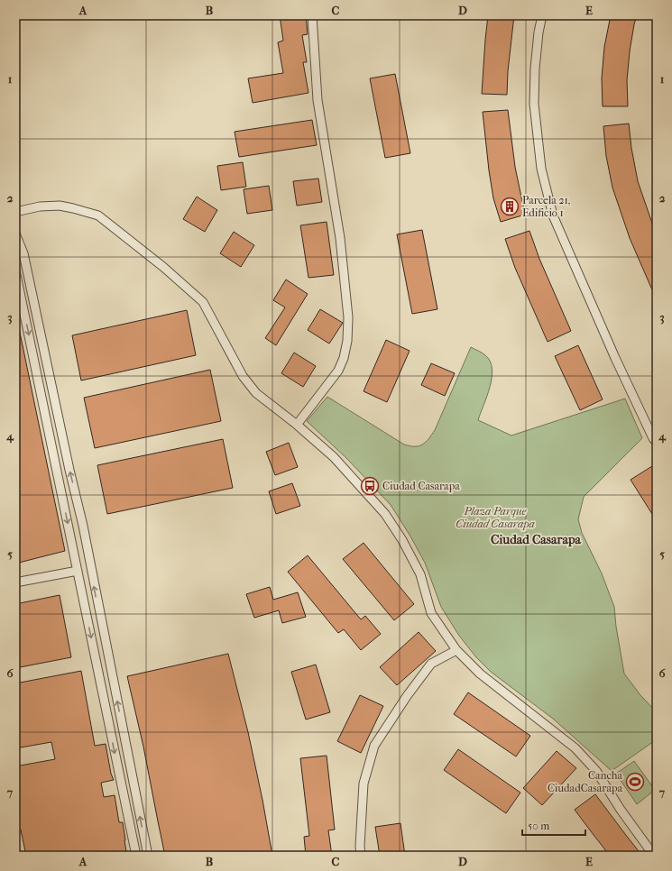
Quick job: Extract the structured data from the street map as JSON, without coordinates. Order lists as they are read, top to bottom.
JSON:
{
  "districts": ["Ciudad Casarapa"],
  "parks": ["Plaza Parque Ciudad Casarapa"],
  "places": {
    "building": ["Parcela 21, Edificio 1"],
    "bus stop": ["Ciudad Casarapa"],
    "sports": ["Cancha CiudadCasarapa"]
  },
  "scale_bar": "50 m",
  "grid": {
    "columns": [
      "A",
      "B",
      "C",
      "D",
      "E"
    ],
    "rows": [
      "1",
      "2",
      "3",
      "4",
      "5",
      "6",
      "7"
    ]
  }
}
